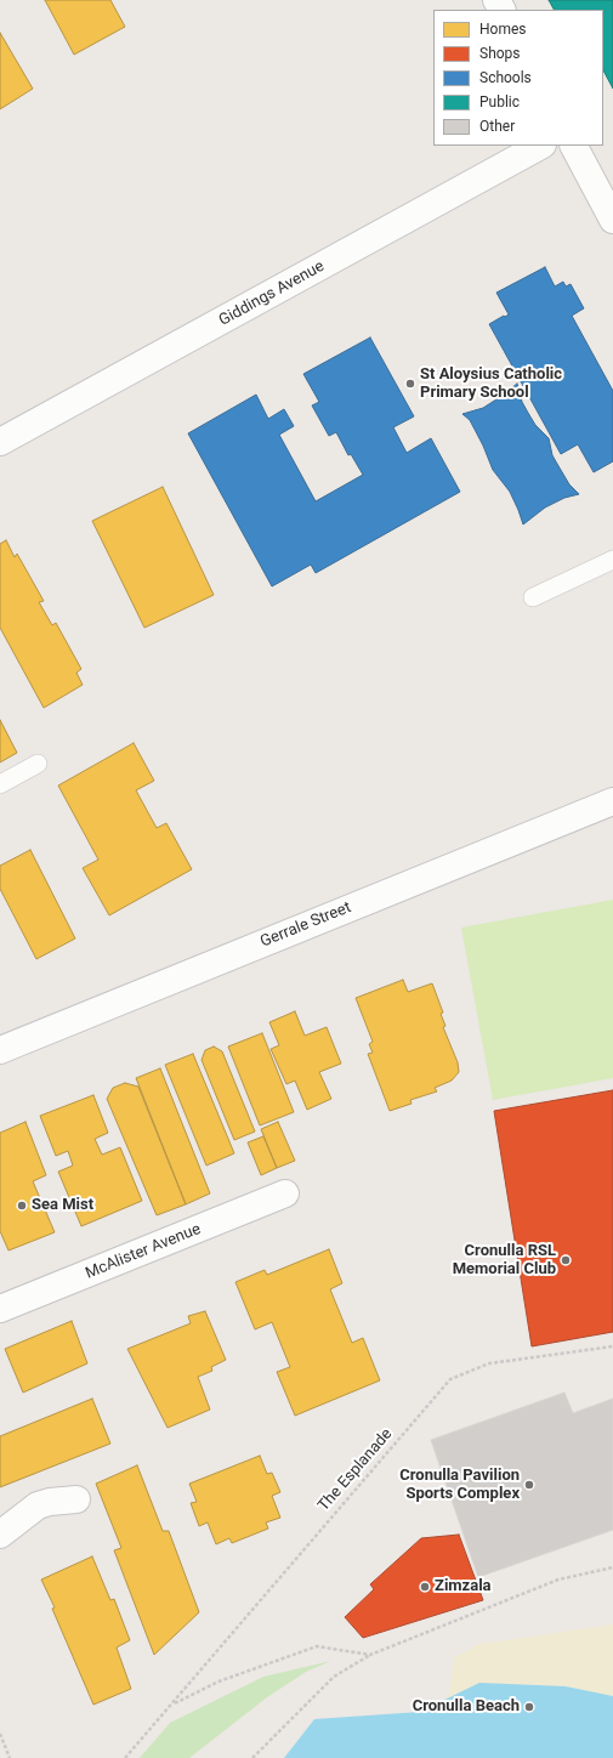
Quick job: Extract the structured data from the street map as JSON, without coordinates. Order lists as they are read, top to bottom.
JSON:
{
  "streets": {
    "street": ["Giddings Avenue", "Gerrale Street", "McAlister Avenue"],
    "path": ["The Esplanade"]
  },
  "places": [
    "St Aloysius Catholic Primary School",
    "Sea Mist",
    "Cronulla RSL Memorial Club",
    "Cronulla Pavilion Sports Complex",
    "Zimzala",
    "Cronulla Beach"
  ],
  "legend": [
    "Homes",
    "Shops",
    "Schools",
    "Public",
    "Other"
  ]
}
